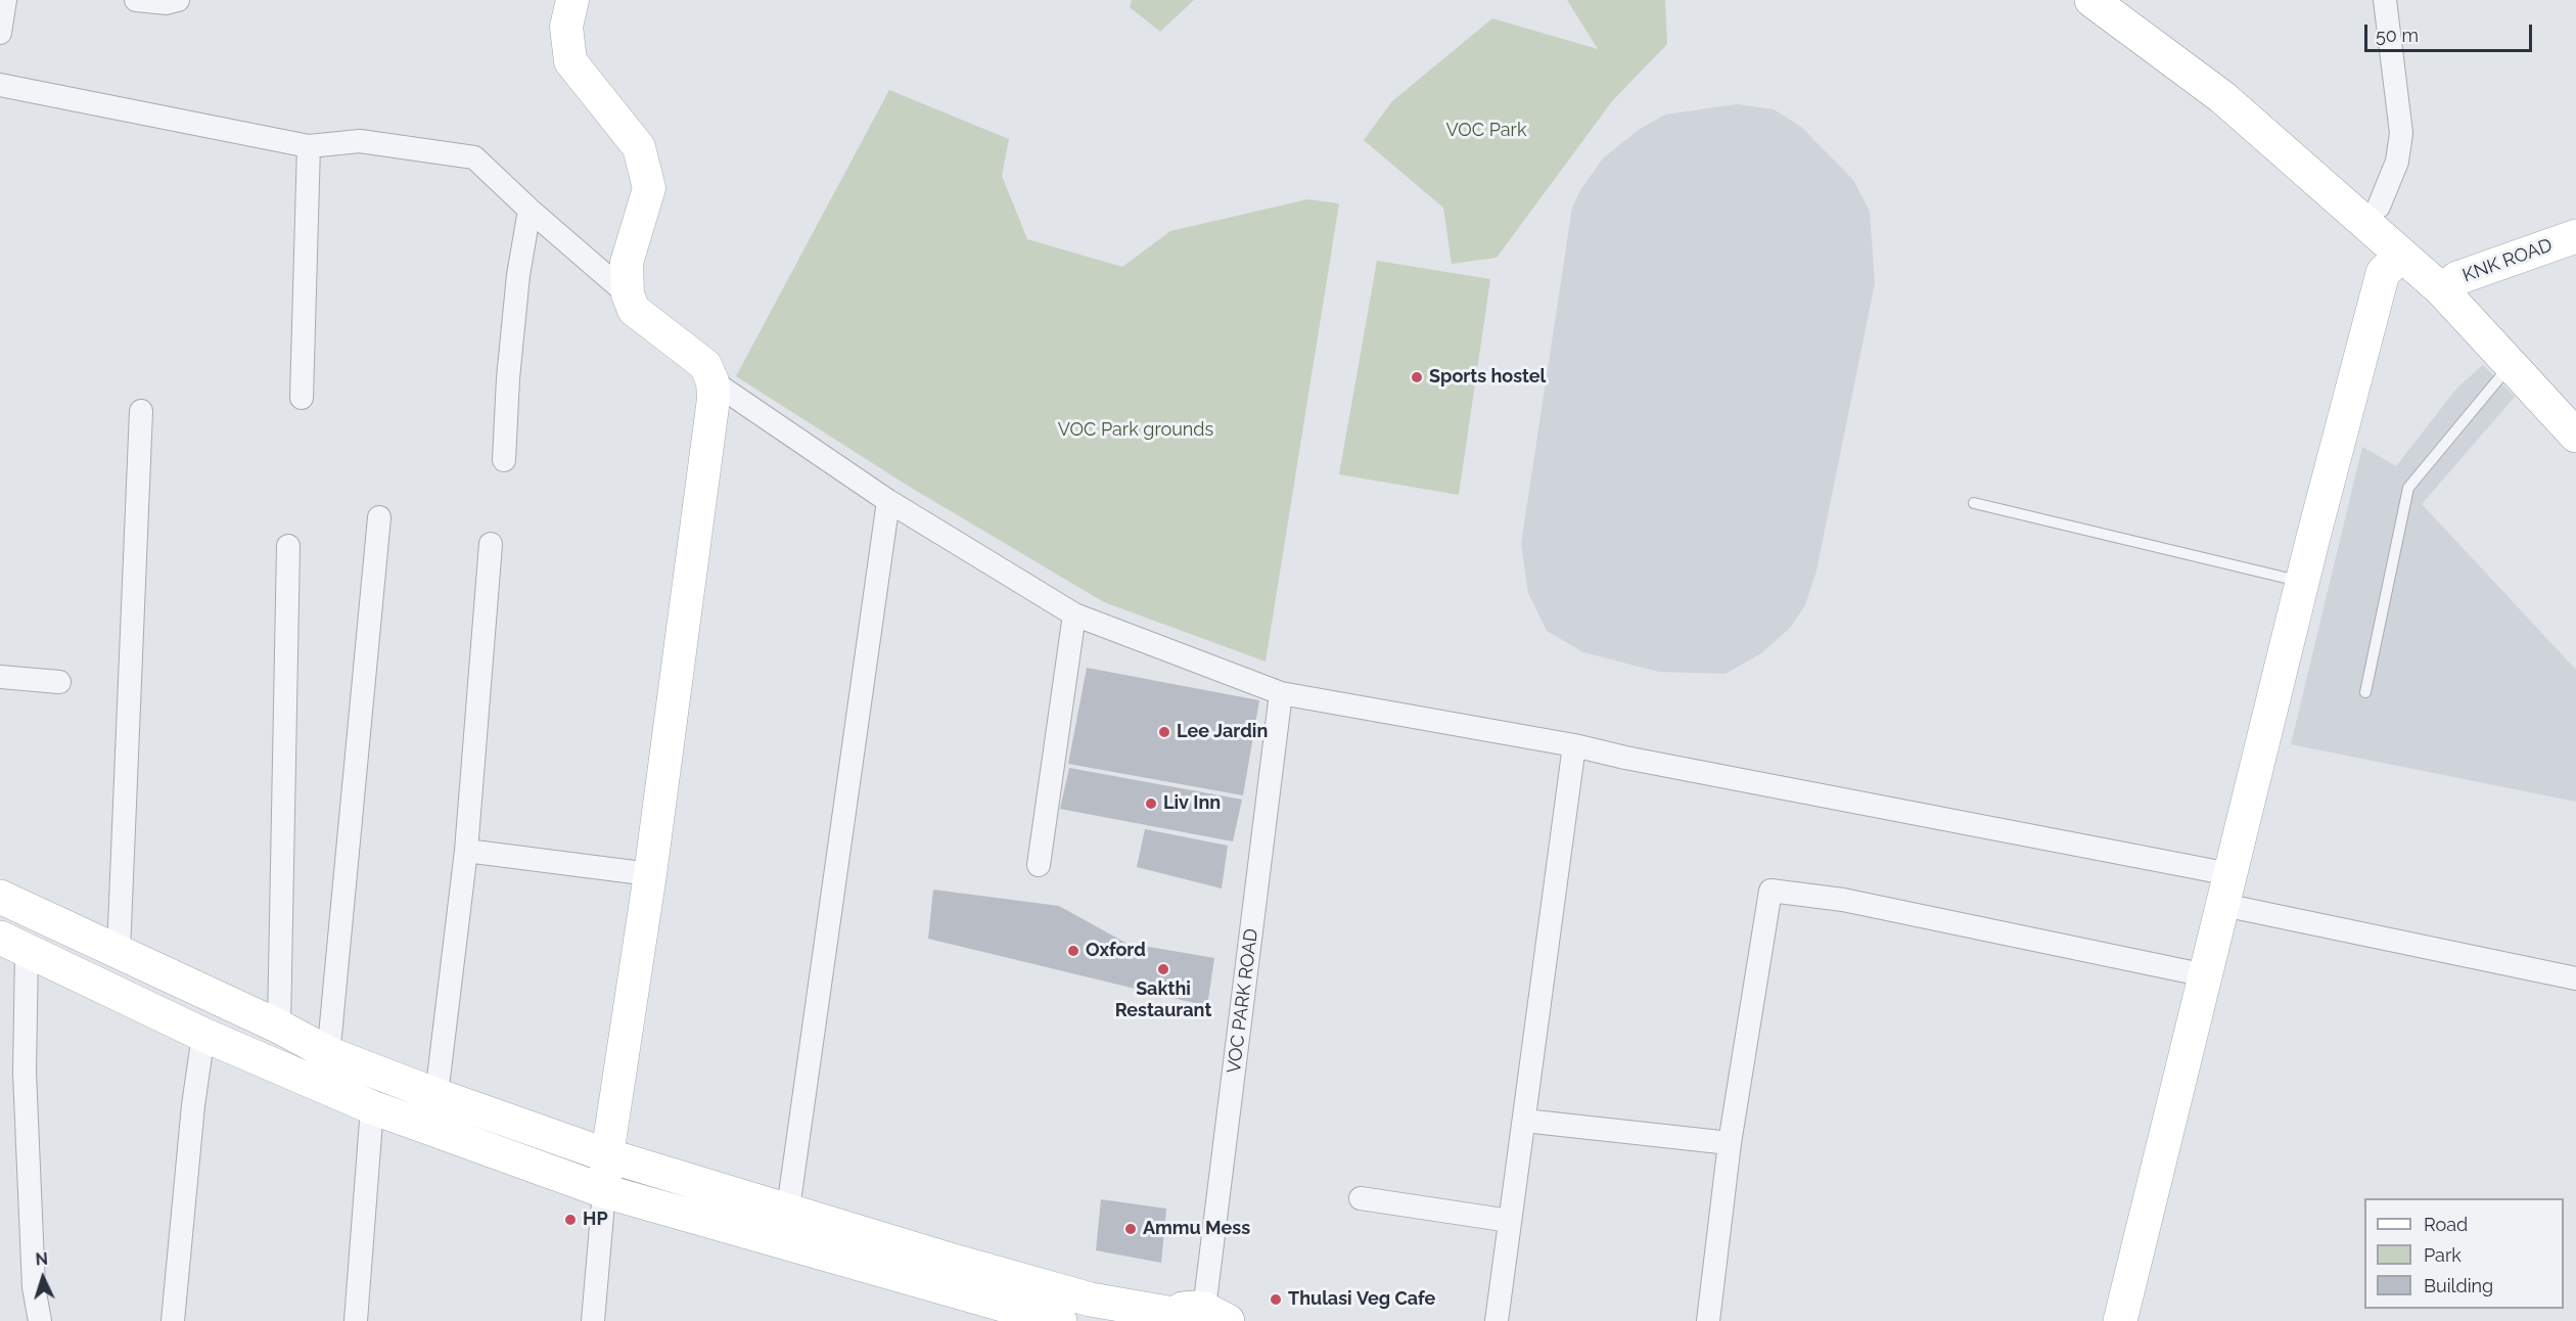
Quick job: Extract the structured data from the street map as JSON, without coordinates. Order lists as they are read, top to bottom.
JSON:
{
  "streets": {
    "main road": ["KNK ROAD"],
    "street": ["VOC PARK ROAD"]
  },
  "parks": ["VOC Park", "VOC Park grounds"],
  "places": [
    "Sports hostel",
    "Lee Jardin",
    "Liv Inn",
    "Oxford",
    "Sakthi Restaurant",
    "HP",
    "Ammu Mess",
    "Thulasi Veg Cafe"
  ],
  "legend": ["Road", "Park", "Building"],
  "scale_bar": "50 m",
  "north": "top"
}
